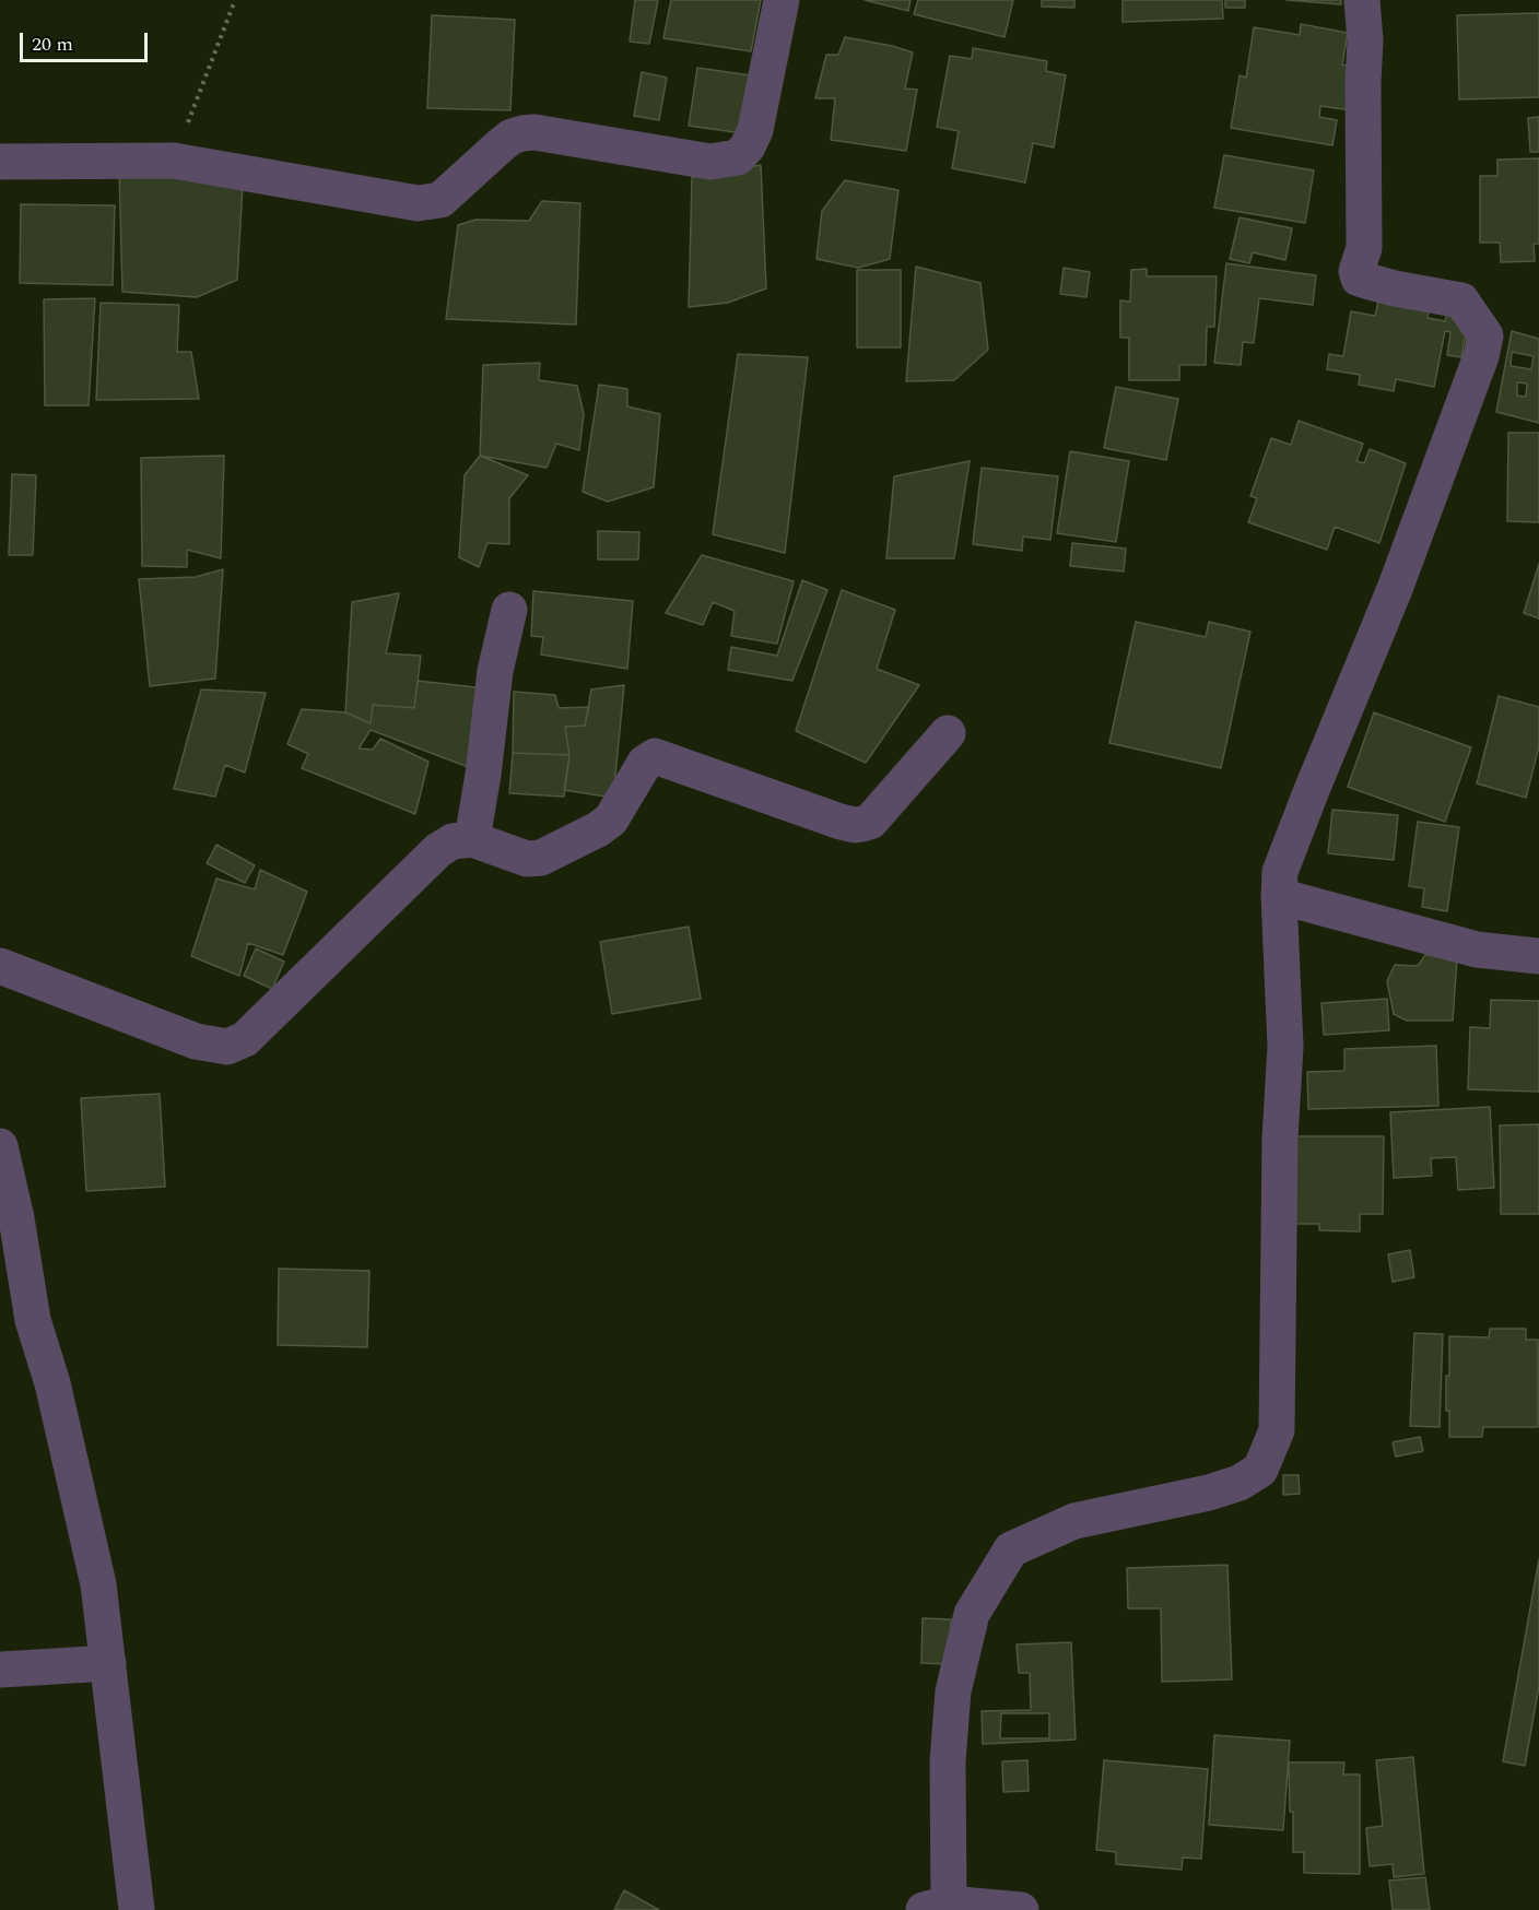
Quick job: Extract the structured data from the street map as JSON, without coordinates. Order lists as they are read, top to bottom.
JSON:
{
  "scale_bar": "20 m"
}
